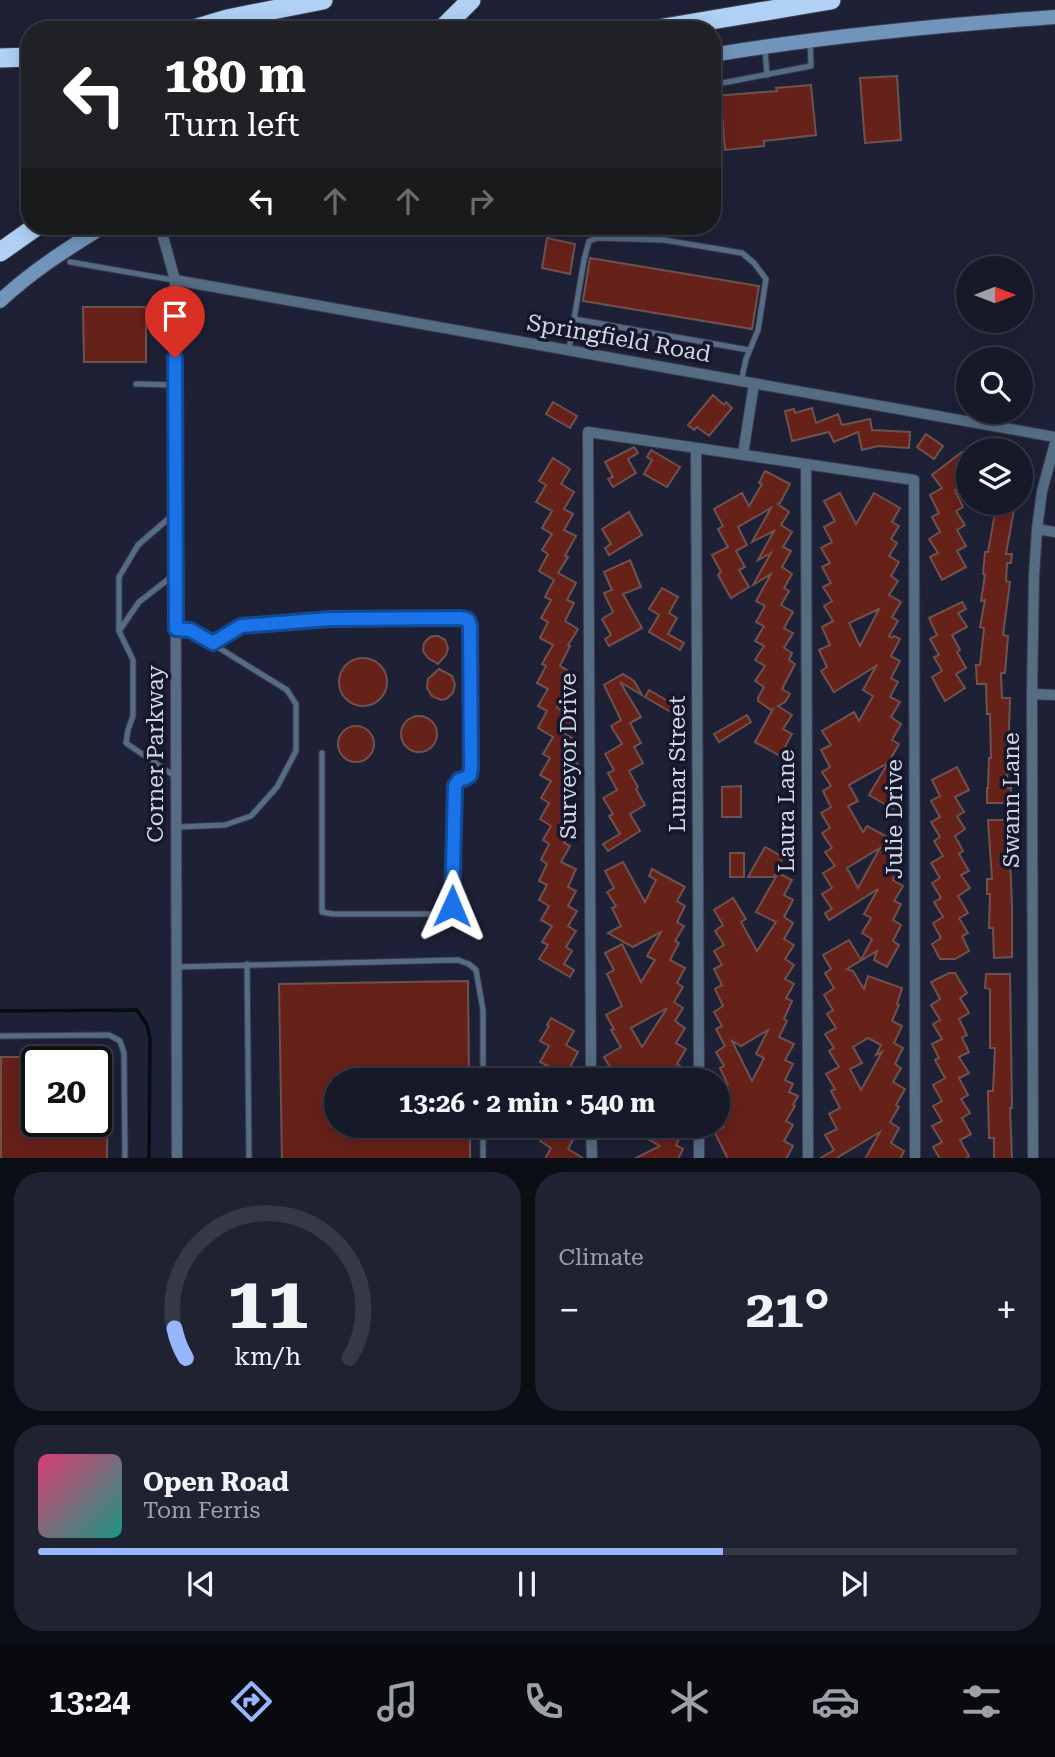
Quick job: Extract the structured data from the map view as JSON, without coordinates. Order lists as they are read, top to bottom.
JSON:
{
  "streets": {
    "street": [
      "Springfield Road",
      "Corner Parkway",
      "Surveyor Drive",
      "Lunar Street",
      "Swann Lane",
      "Laura Lane",
      "Julie Drive"
    ]
  },
  "crossings": [
    ["Springfield Road", "Corner Parkway"],
    ["Surveyor Drive", "Lunar Street"],
    ["Laura Lane", "Julie Drive"]
  ],
  "north": "right",
  "page": {
    "turn": ["180 m", "Turn left"],
    "limit": "20",
    "trip": "13:26 · 2 min · 540 m",
    "tile": "Climate",
    "heat": ["−", "21°", "+"],
    "song": ["Open Road", "Tom Ferris"],
    "tabs": "13:24",
    "gauge": ["11", "km/h"]
  }
}
